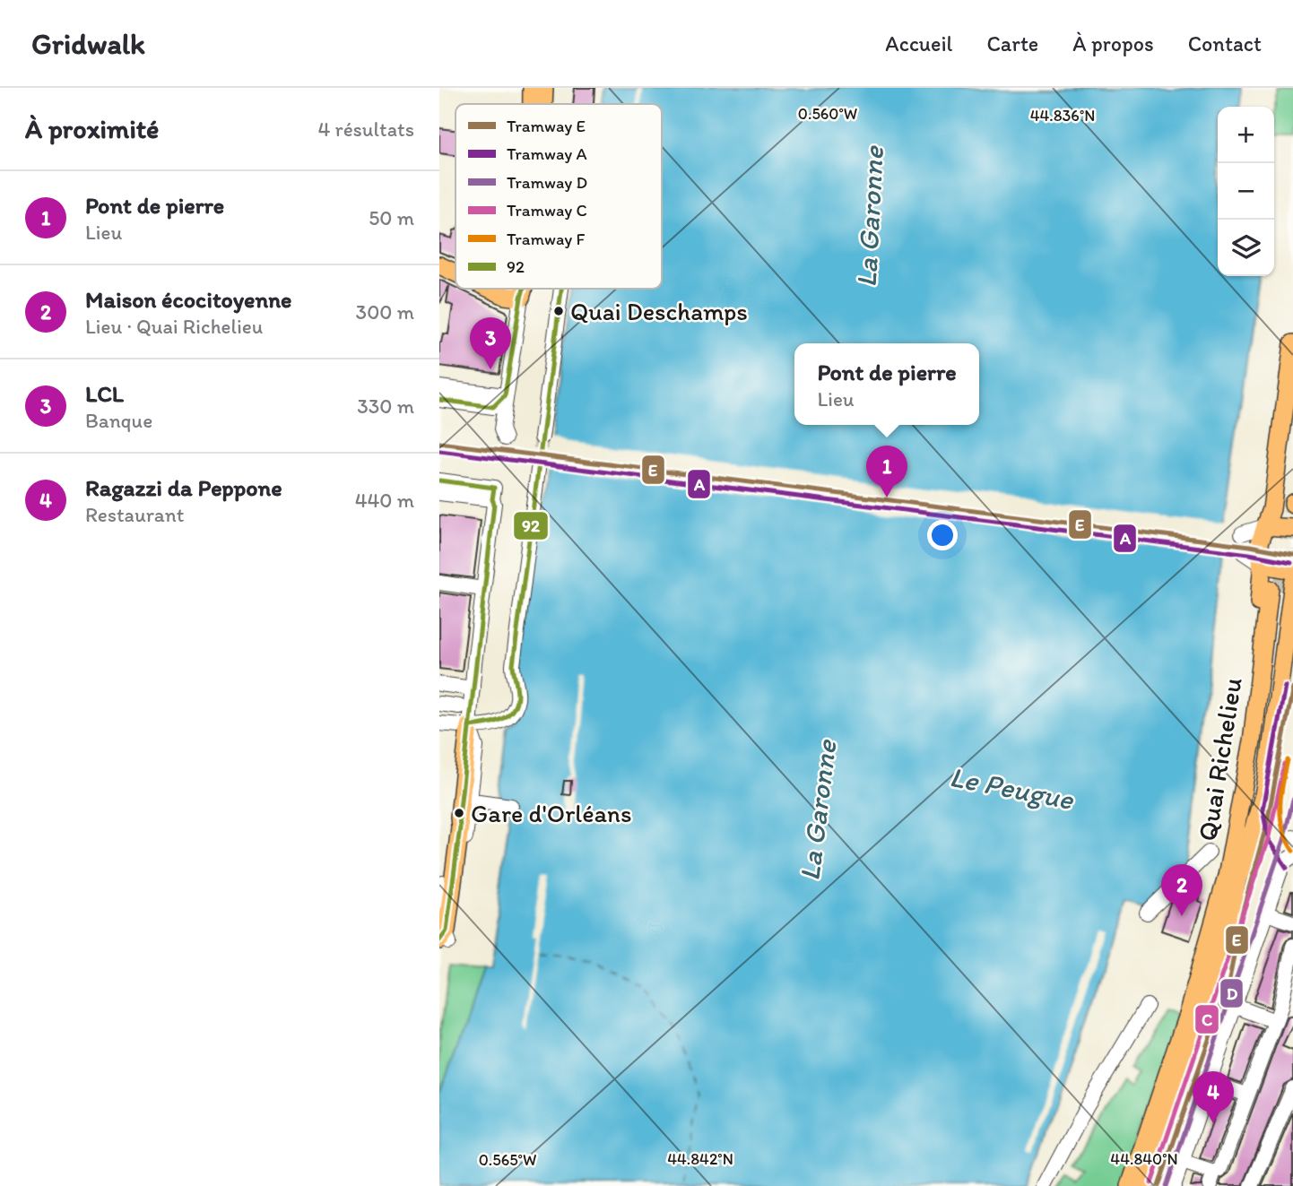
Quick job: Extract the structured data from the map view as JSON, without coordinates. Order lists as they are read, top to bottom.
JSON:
{
  "streets": {
    "main road": ["Quai Richelieu"]
  },
  "water": ["La Garonne", "Le Peugue"],
  "places": ["Quai Deschamps", "Gare d'Orléans"],
  "lines": [
    "transit line 92",
    "tram line E",
    "tram line A",
    "tram line F",
    "tram line C",
    "tram line D"
  ],
  "legend": [
    "Tramway E",
    "Tramway A",
    "Tramway D",
    "Tramway C",
    "Tramway F",
    "92"
  ],
  "page": {
    "header": "Gridwalk",
    "nav": [
      "Accueil",
      "Carte",
      "À propos",
      "Contact"
    ],
    "heading": ["À proximité", "4 résultats"],
    "map_buttons": ["+", "−"],
    "list": [
      {
        "mark": "1",
        "name": "Pont de pierre",
        "note": "Lieu",
        "value": "50 m"
      },
      {
        "mark": "2",
        "name": "Maison écocitoyenne",
        "note": "Lieu · Quai Richelieu",
        "value": "300 m"
      },
      {
        "mark": "3",
        "name": "LCL",
        "note": "Banque",
        "value": "330 m"
      },
      {
        "mark": "4",
        "name": "Ragazzi da Peppone",
        "note": "Restaurant",
        "value": "440 m"
      }
    ],
    "pins": [
      "3",
      "1",
      "2",
      "4"
    ],
    "popup": ["Pont de pierre", "Lieu"]
  },
  "coordinates": [
    "0.560°W",
    "44.836°N",
    "44.842°N",
    "44.840°N",
    "0.565°W"
  ]
}
